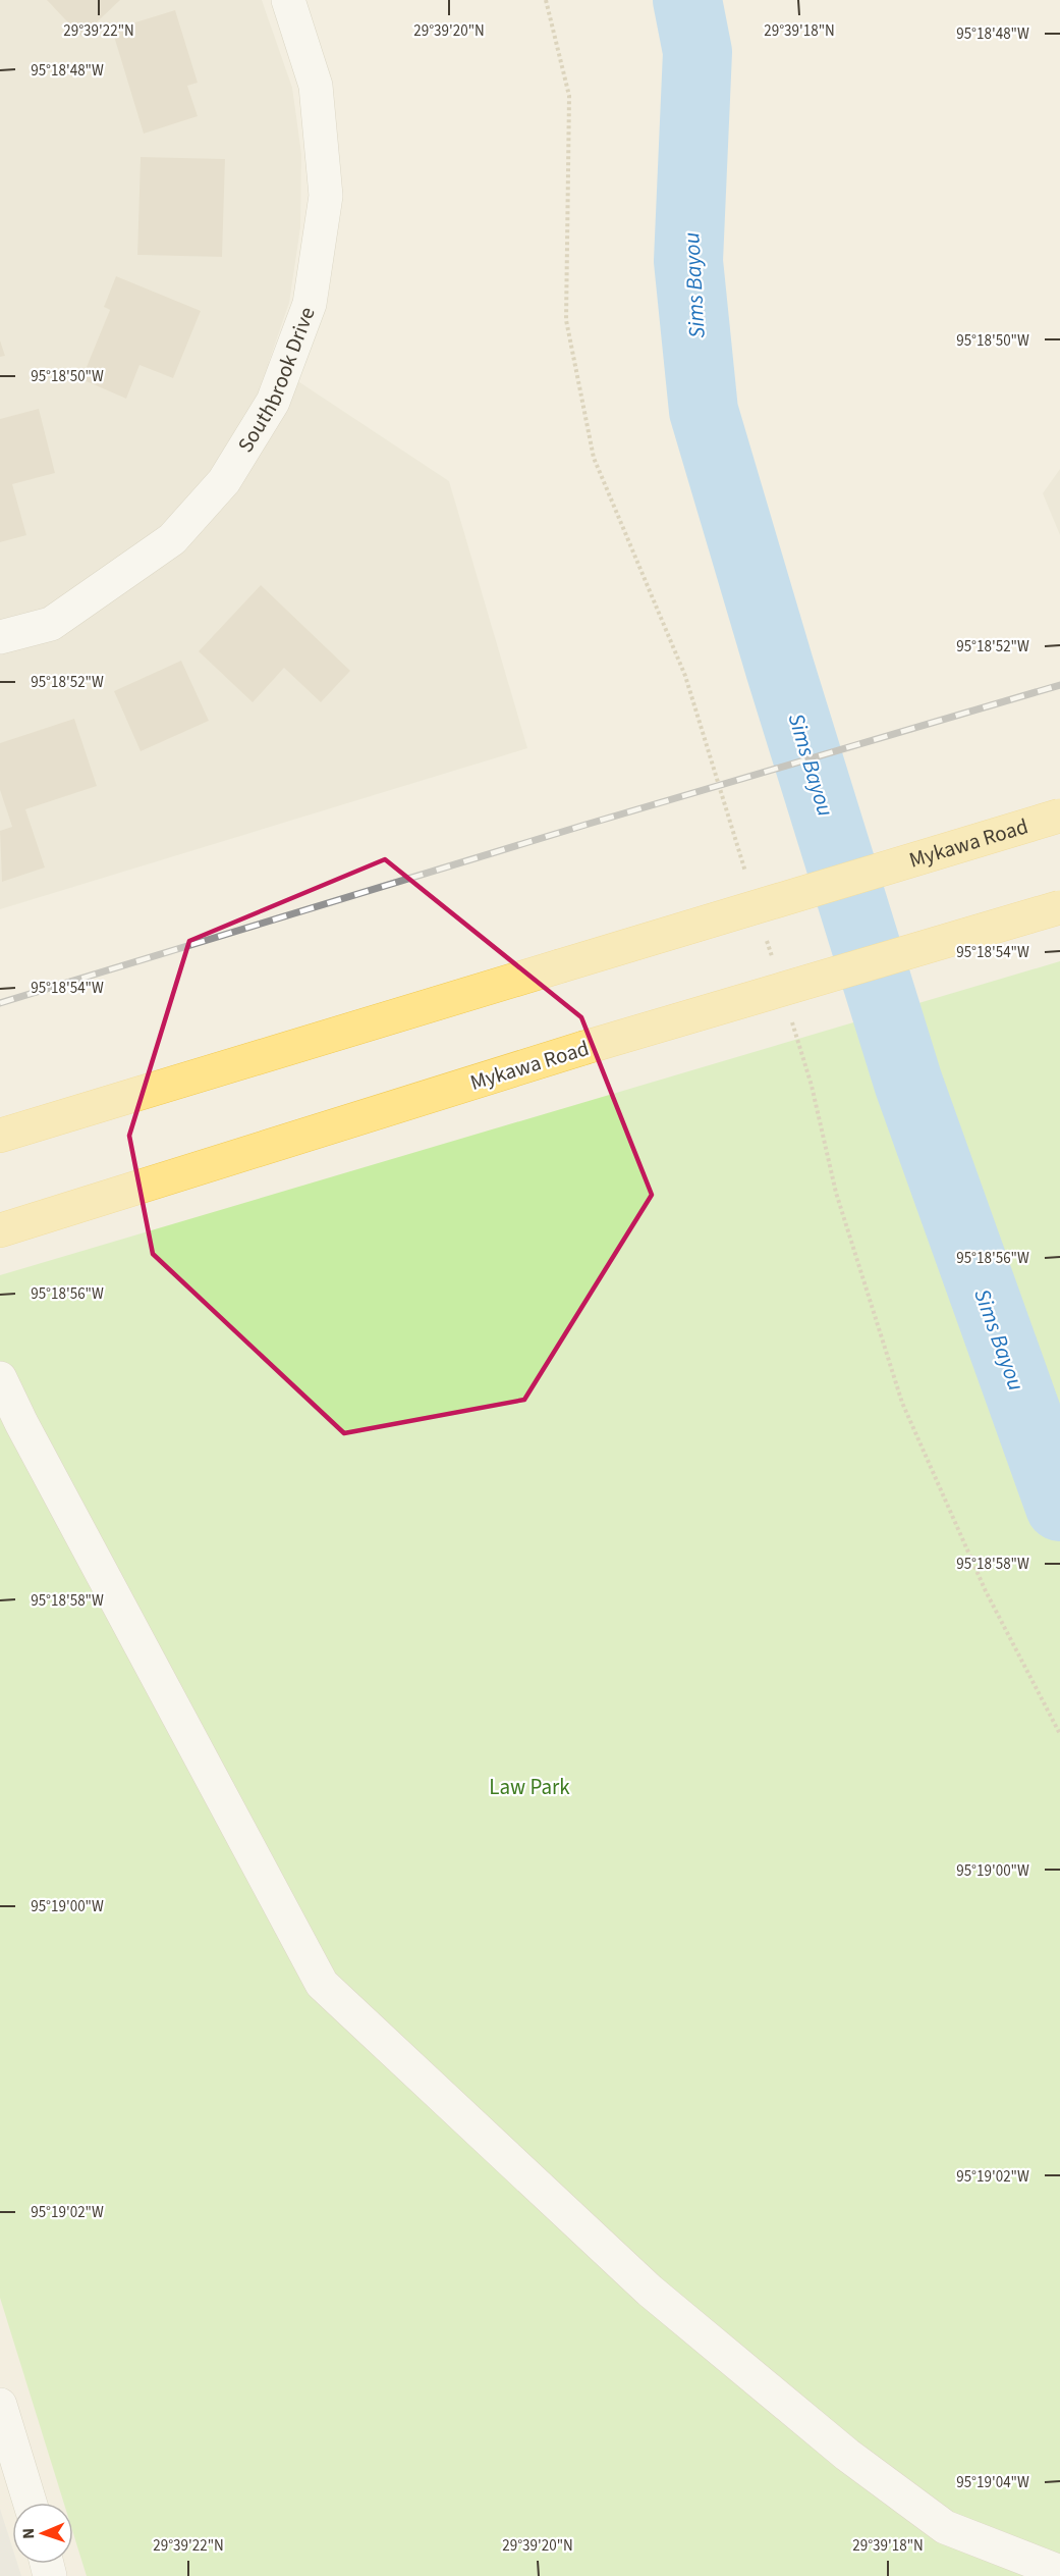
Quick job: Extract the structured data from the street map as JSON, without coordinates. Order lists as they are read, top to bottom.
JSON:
{
  "streets": {
    "main road": ["Mykawa Road"],
    "street": ["Southbrook Drive"]
  },
  "water": ["Sims Bayou"],
  "parks": ["Law Park"],
  "north": "left",
  "coordinates": [
    "29°39'22\"N",
    "29°39'20\"N",
    "29°39'18\"N",
    "95°18'48\"W",
    "95°18'50\"W",
    "95°18'52\"W",
    "95°18'54\"W",
    "95°18'56\"W",
    "95°18'58\"W",
    "95°19'00\"W",
    "95°19'02\"W",
    "95°19'04\"W"
  ]
}
